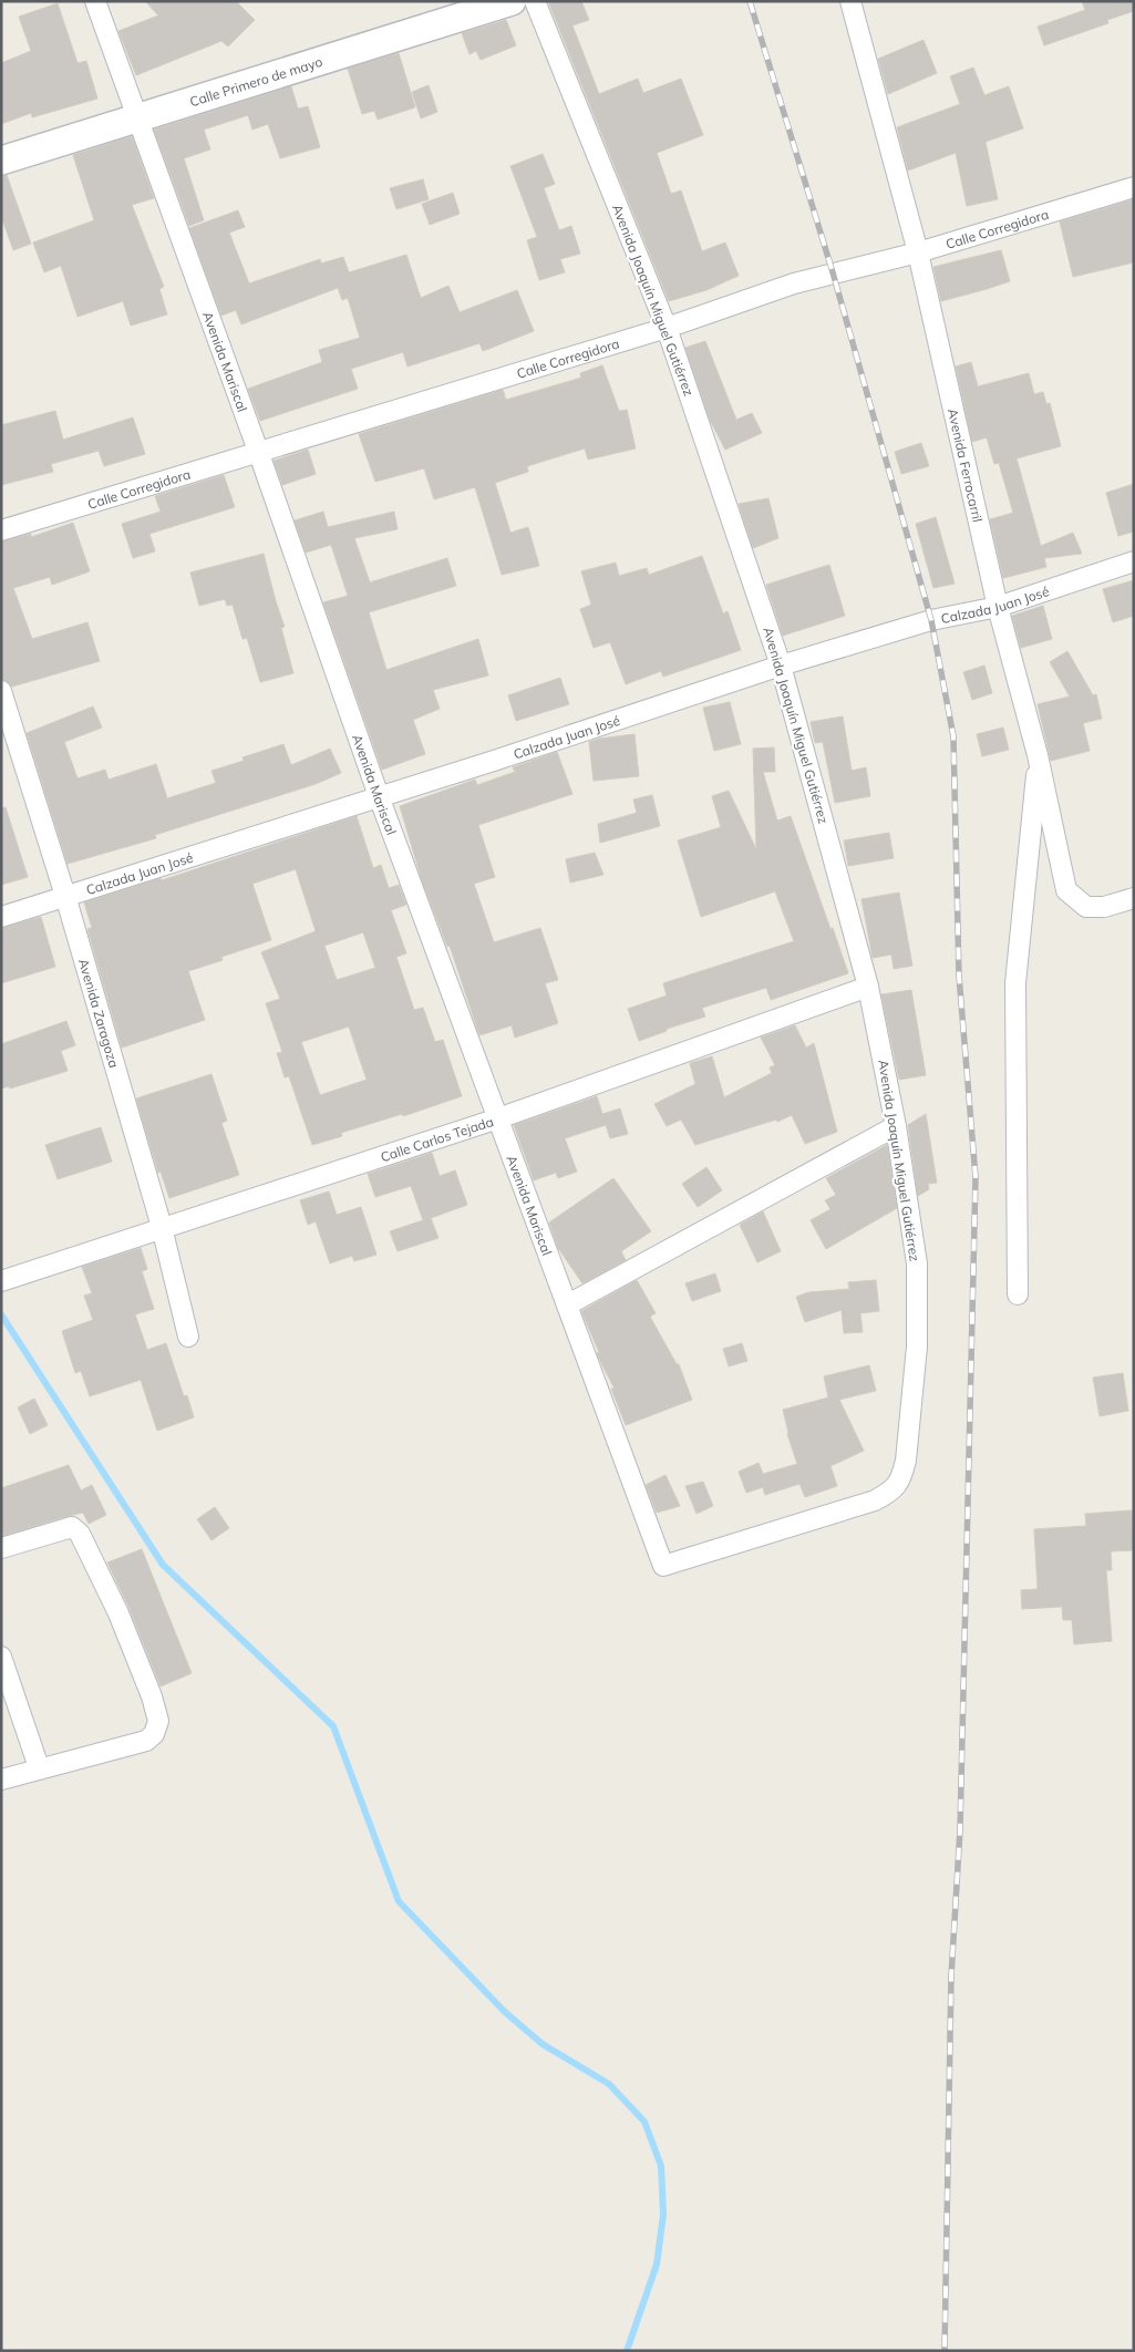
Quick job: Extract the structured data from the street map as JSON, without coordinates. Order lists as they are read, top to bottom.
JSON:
{
  "streets": {
    "street": [
      "Calle Primero de mayo",
      "Calle Corregidora",
      "Avenida Joaquín Miguel Gutiérrez",
      "Avenida Mariscal",
      "Avenida Ferrocarril",
      "Calzada Juan José",
      "Avenida Zaragoza",
      "Calle Carlos Tejada"
    ]
  },
  "crossings": [
    ["Calle Primero de mayo", "Avenida Mariscal"],
    ["Calle Corregidora", "Avenida Joaquín Miguel Gutiérrez"],
    ["Calle Corregidora", "Avenida Mariscal"],
    ["Calle Corregidora", "Avenida Ferrocarril"],
    ["Avenida Joaquín Miguel Gutiérrez", "Avenida Mariscal"],
    ["Avenida Joaquín Miguel Gutiérrez", "Calzada Juan José"],
    ["Avenida Joaquín Miguel Gutiérrez", "Calle Carlos Tejada"],
    ["Avenida Mariscal", "Calzada Juan José"],
    ["Avenida Mariscal", "Calle Carlos Tejada"],
    ["Avenida Ferrocarril", "Calzada Juan José"],
    ["Calzada Juan José", "Avenida Zaragoza"],
    ["Avenida Zaragoza", "Calle Carlos Tejada"]
  ]
}
